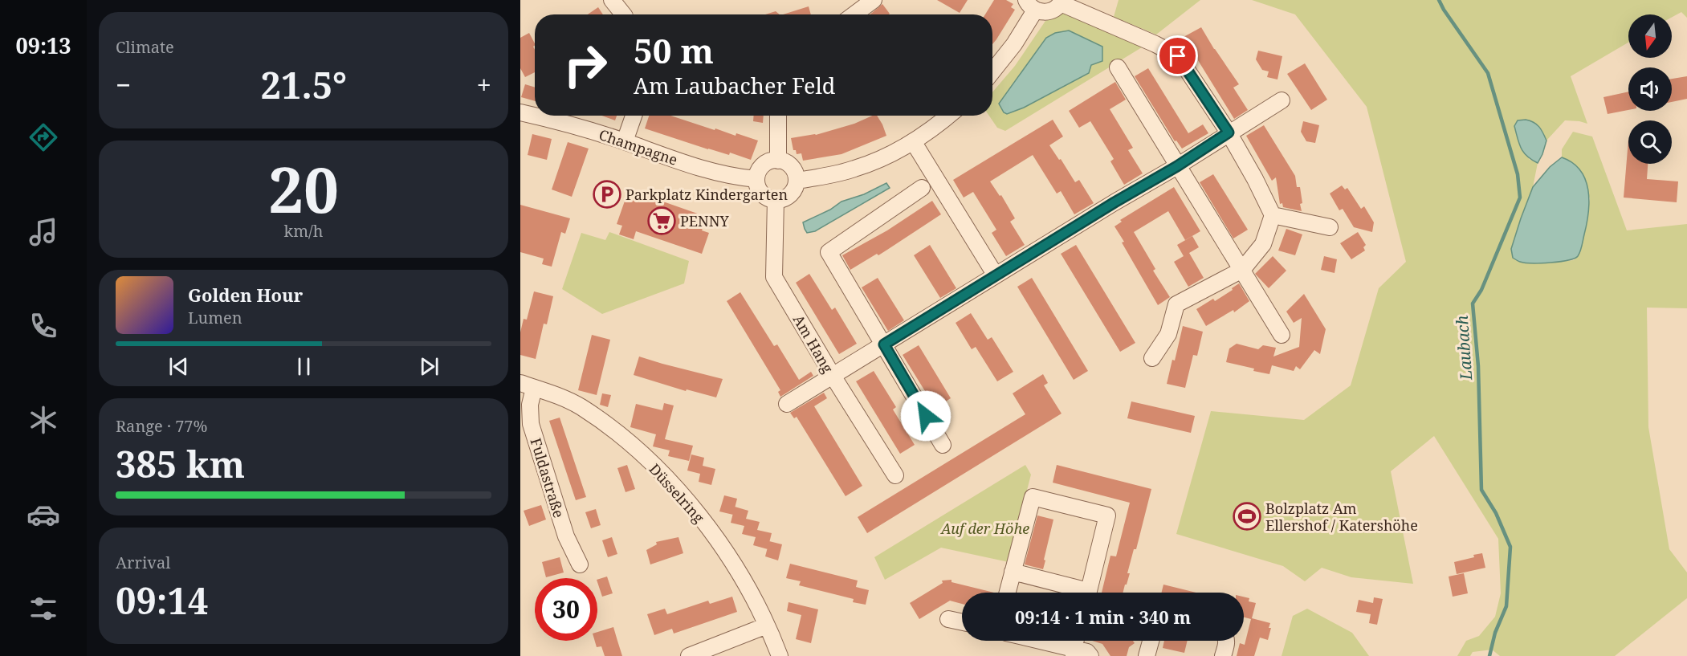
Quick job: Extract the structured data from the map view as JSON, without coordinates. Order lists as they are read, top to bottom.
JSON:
{
  "streets": {
    "street": [
      "Champagne",
      "Am Hang",
      "Fuldastraße",
      "Düsselring"
    ]
  },
  "crossings": [
    ["Champagne", "Am Hang"],
    ["Fuldastraße", "Düsselring"]
  ],
  "water": ["Laubach"],
  "parks": ["Auf der Höhe"],
  "places": {
    "parking": ["Parkplatz Kindergarten"],
    "supermarket": ["PENNY"],
    "sports": ["Bolzplatz Am Ellershof / Katershöhe"]
  },
  "north": "bottom",
  "page": {
    "tabs": "09:13",
    "tile": [
      "Climate",
      ["20", "km/h"],
      ["Range · 77%", "385 km"],
      ["Arrival", "09:14"]
    ],
    "turn": ["50 m", "Am Laubacher Feld"],
    "heat": ["−", "21.5°", "+"],
    "song": ["Golden Hour", "Lumen"],
    "limit": "30",
    "trip": "09:14 · 1 min · 340 m"
  }
}
